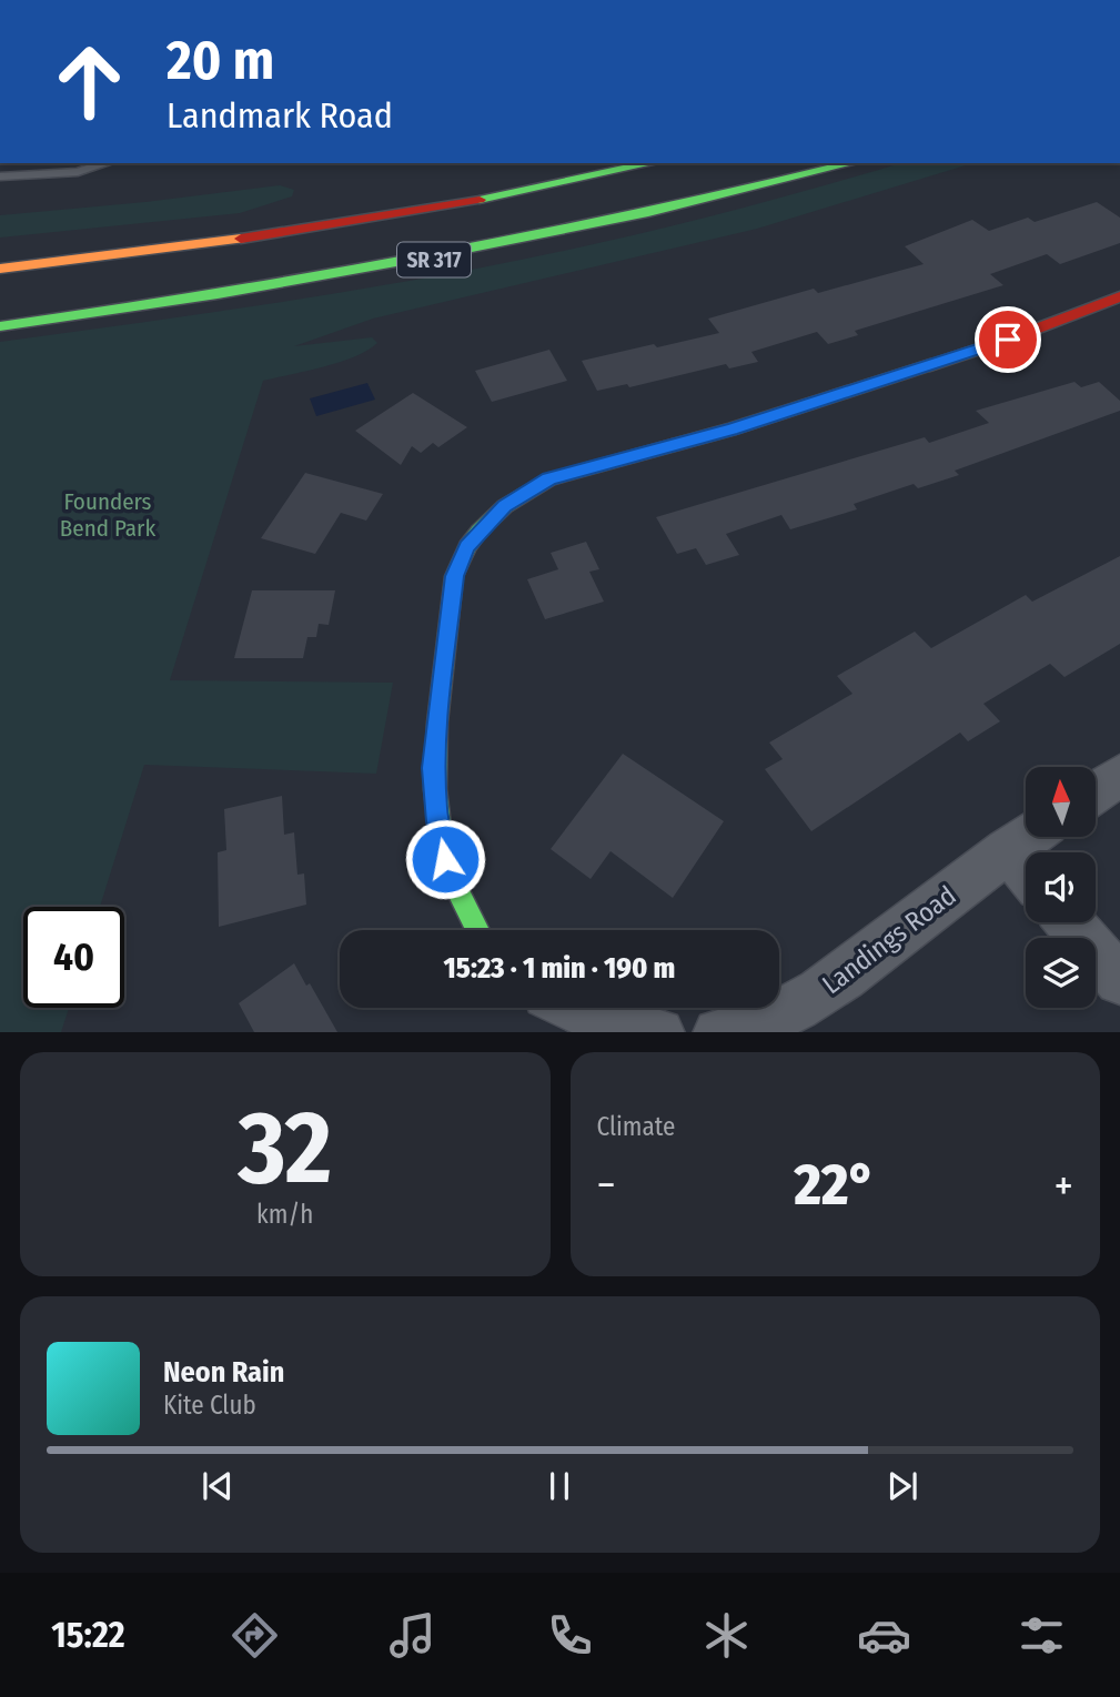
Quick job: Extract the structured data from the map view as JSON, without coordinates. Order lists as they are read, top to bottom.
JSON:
{
  "streets": {
    "main road": ["SR 317"],
    "street": ["Landings Road"]
  },
  "parks": ["Founders Bend Park"],
  "north": "top",
  "page": {
    "turn": ["20 m", "Landmark Road"],
    "limit": "40",
    "trip": "15:23 · 1 min · 190 m",
    "tile": [
      ["32", "km/h"],
      "Climate"
    ],
    "heat": ["−", "22°", "+"],
    "song": ["Neon Rain", "Kite Club"],
    "tabs": "15:22"
  }
}
